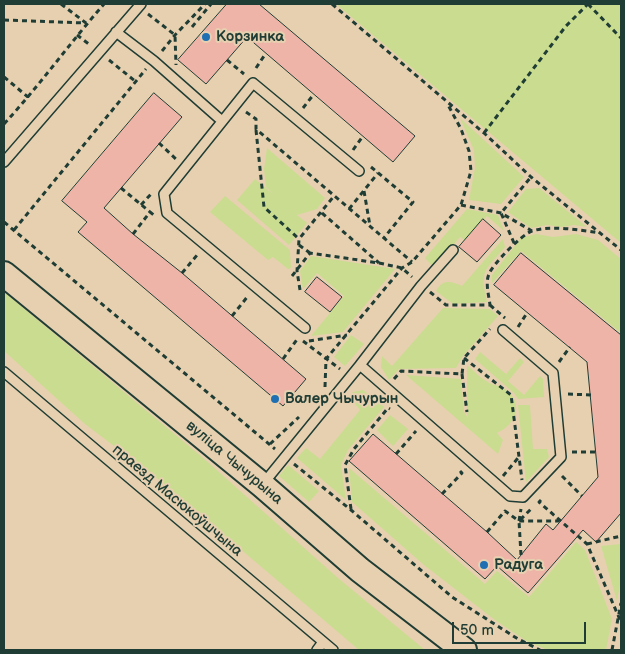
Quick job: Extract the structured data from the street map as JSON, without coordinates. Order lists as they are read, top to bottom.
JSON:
{
  "streets": {
    "main road": ["вуліца Чычурына"],
    "lane": ["праезд Масюкоўшчына"]
  },
  "places": ["Корзинка", "Валер Чычурын", "Радуга"],
  "scale_bar": "50 m"
}
